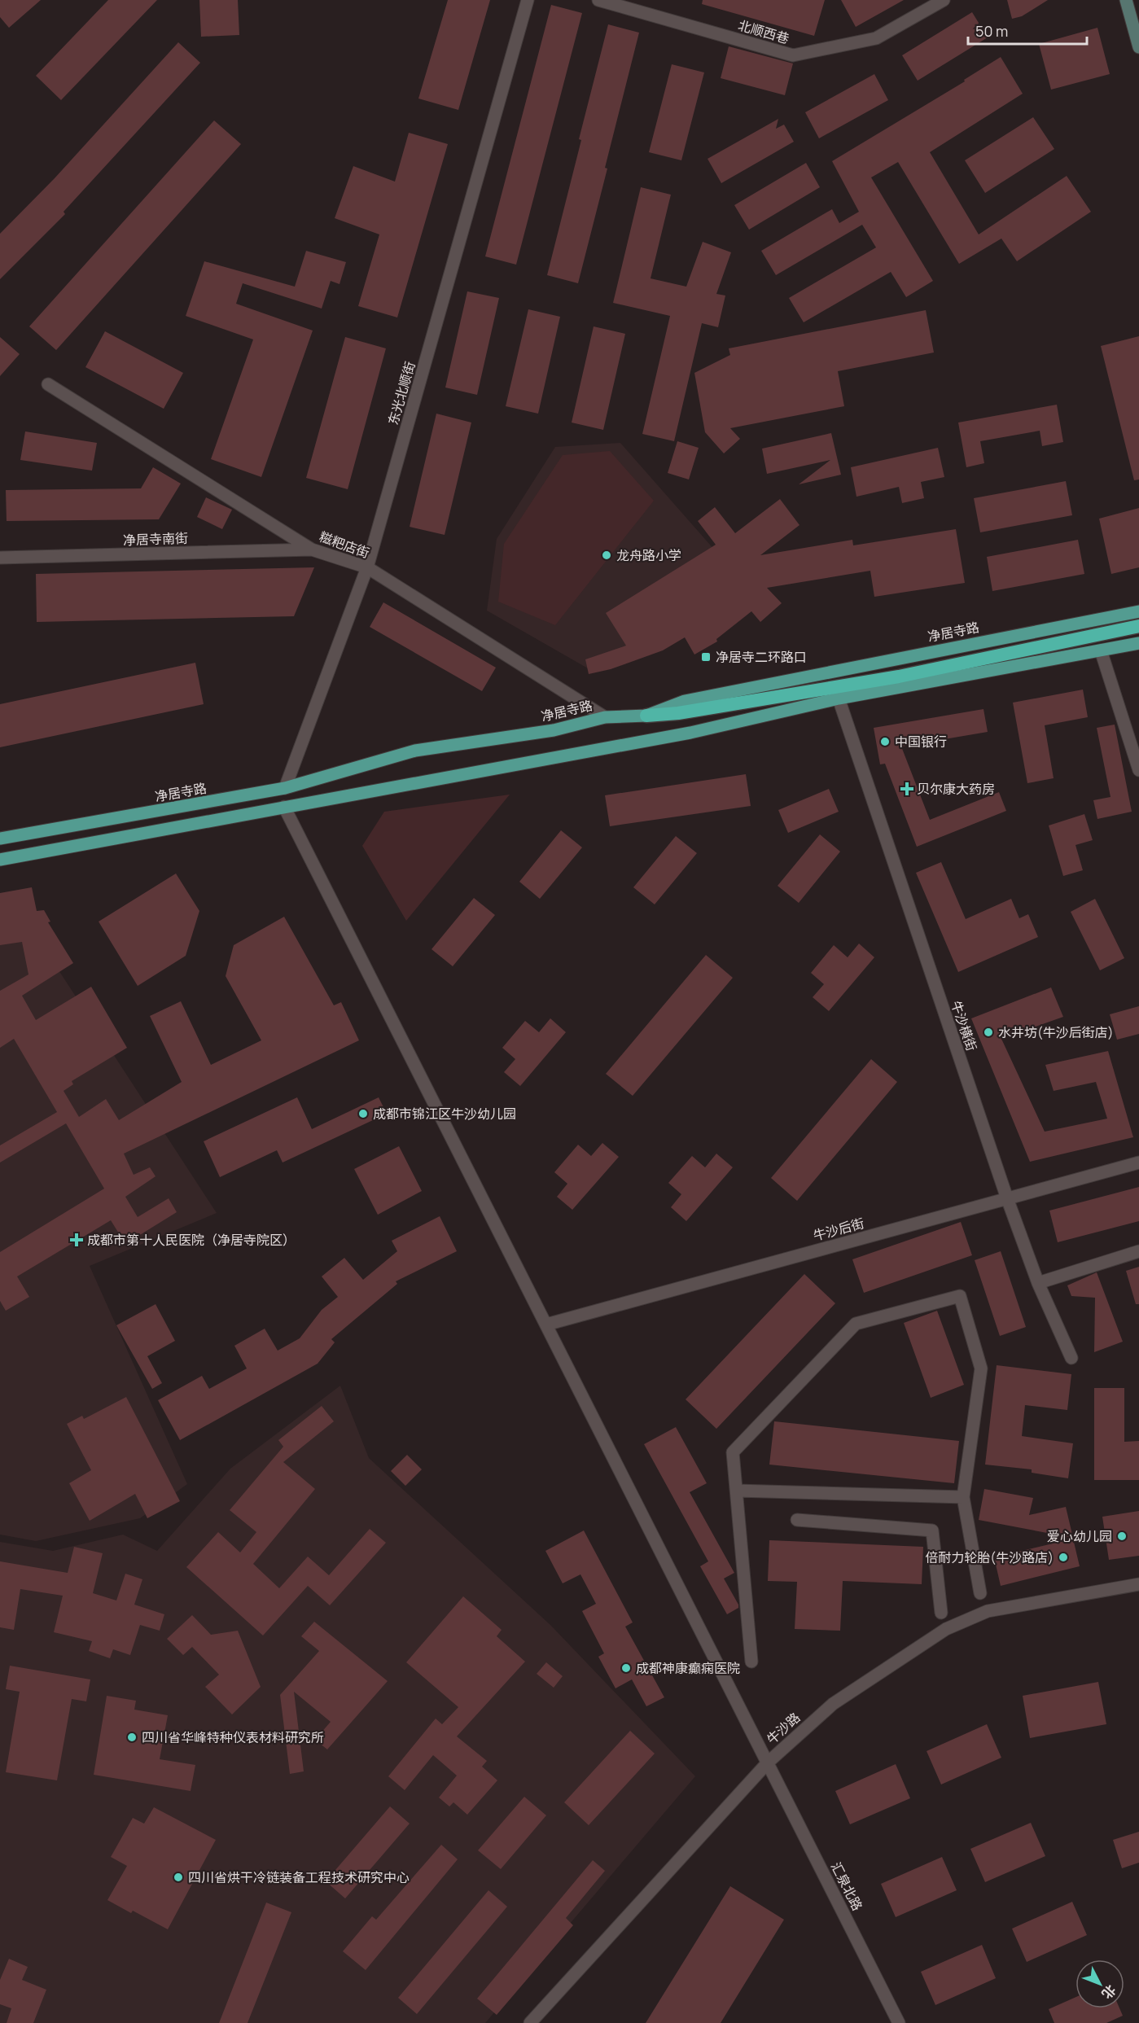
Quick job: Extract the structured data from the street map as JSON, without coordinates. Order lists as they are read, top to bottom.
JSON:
{
  "streets": {
    "main road": ["净居寺路"],
    "street": [
      "北顺西巷",
      "东光北顺街",
      "净居寺南街",
      "糍粑店街",
      "牛沙横街",
      "牛沙后街",
      "牛沙路",
      "汇泉北路"
    ]
  },
  "crossings": [
    ["东光北顺街", "糍粑店街"],
    ["东光北顺街", "净居寺路"],
    ["净居寺南街", "糍粑店街"],
    ["糍粑店街", "净居寺路"],
    ["牛沙横街", "牛沙后街"],
    ["牛沙后街", "汇泉北路"],
    ["牛沙路", "汇泉北路"]
  ],
  "places": {
    "other": [
      "龙舟路小学",
      "中国银行",
      "水井坊(牛沙后街店)",
      "成都市锦江区牛沙幼儿园",
      "爱心幼儿园",
      "倍耐力轮胎(牛沙路店)",
      "成都神康癫痫医院",
      "四川省华峰特种仪表材料研究所",
      "四川省烘干冷链装备工程技术研究中心"
    ],
    "transit": ["净居寺二环路口"],
    "health": ["贝尔康大药房", "成都市第十人民医院（净居寺院区）"]
  },
  "scale_bar": "50 m",
  "north": "bottom right"
}
